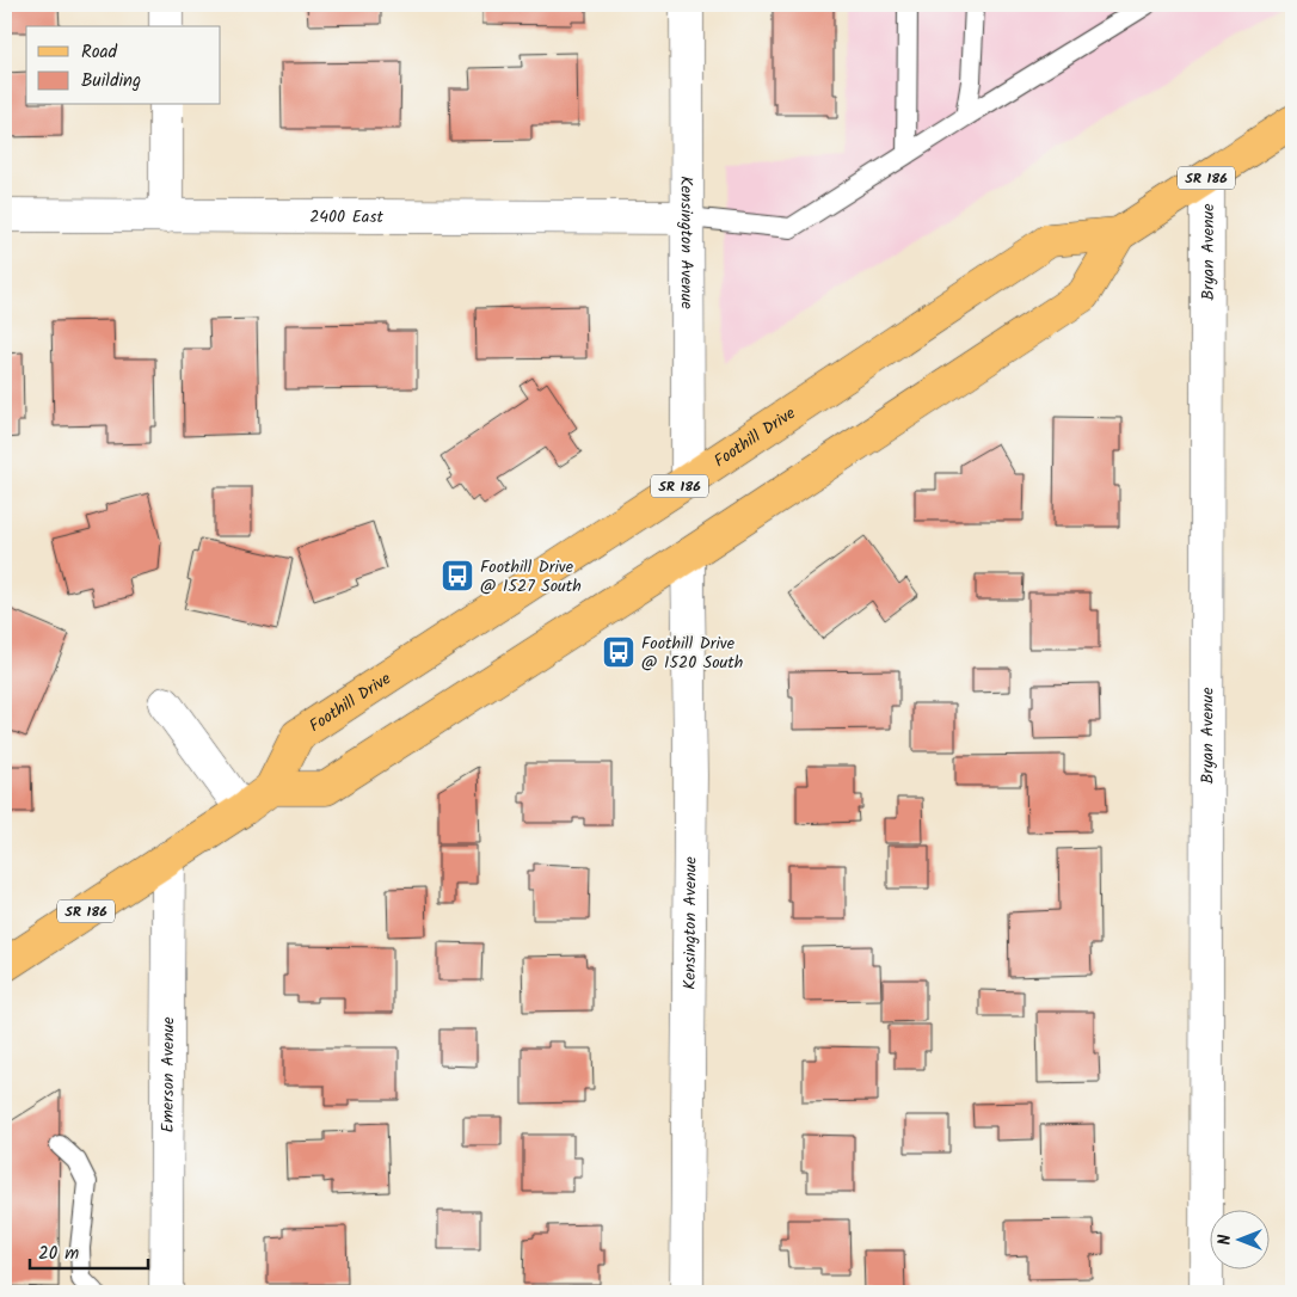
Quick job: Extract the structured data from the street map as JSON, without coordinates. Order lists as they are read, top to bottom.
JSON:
{
  "streets": {
    "main road": ["SR 186", "Foothill Drive"],
    "street": [
      "2400 East",
      "Kensington Avenue",
      "Bryan Avenue",
      "Emerson Avenue"
    ]
  },
  "crossings": [
    ["2400 East", "Kensington Avenue"],
    ["Kensington Avenue", "Foothill Drive"],
    ["Bryan Avenue", "Foothill Drive"],
    ["Foothill Drive", "Emerson Avenue"]
  ],
  "places": {
    "bus stop": ["Foothill Drive @ 1527 South", "Foothill Drive @ 1520 South"]
  },
  "legend": ["Road", "Building"],
  "scale_bar": "20 m",
  "north": "left"
}
